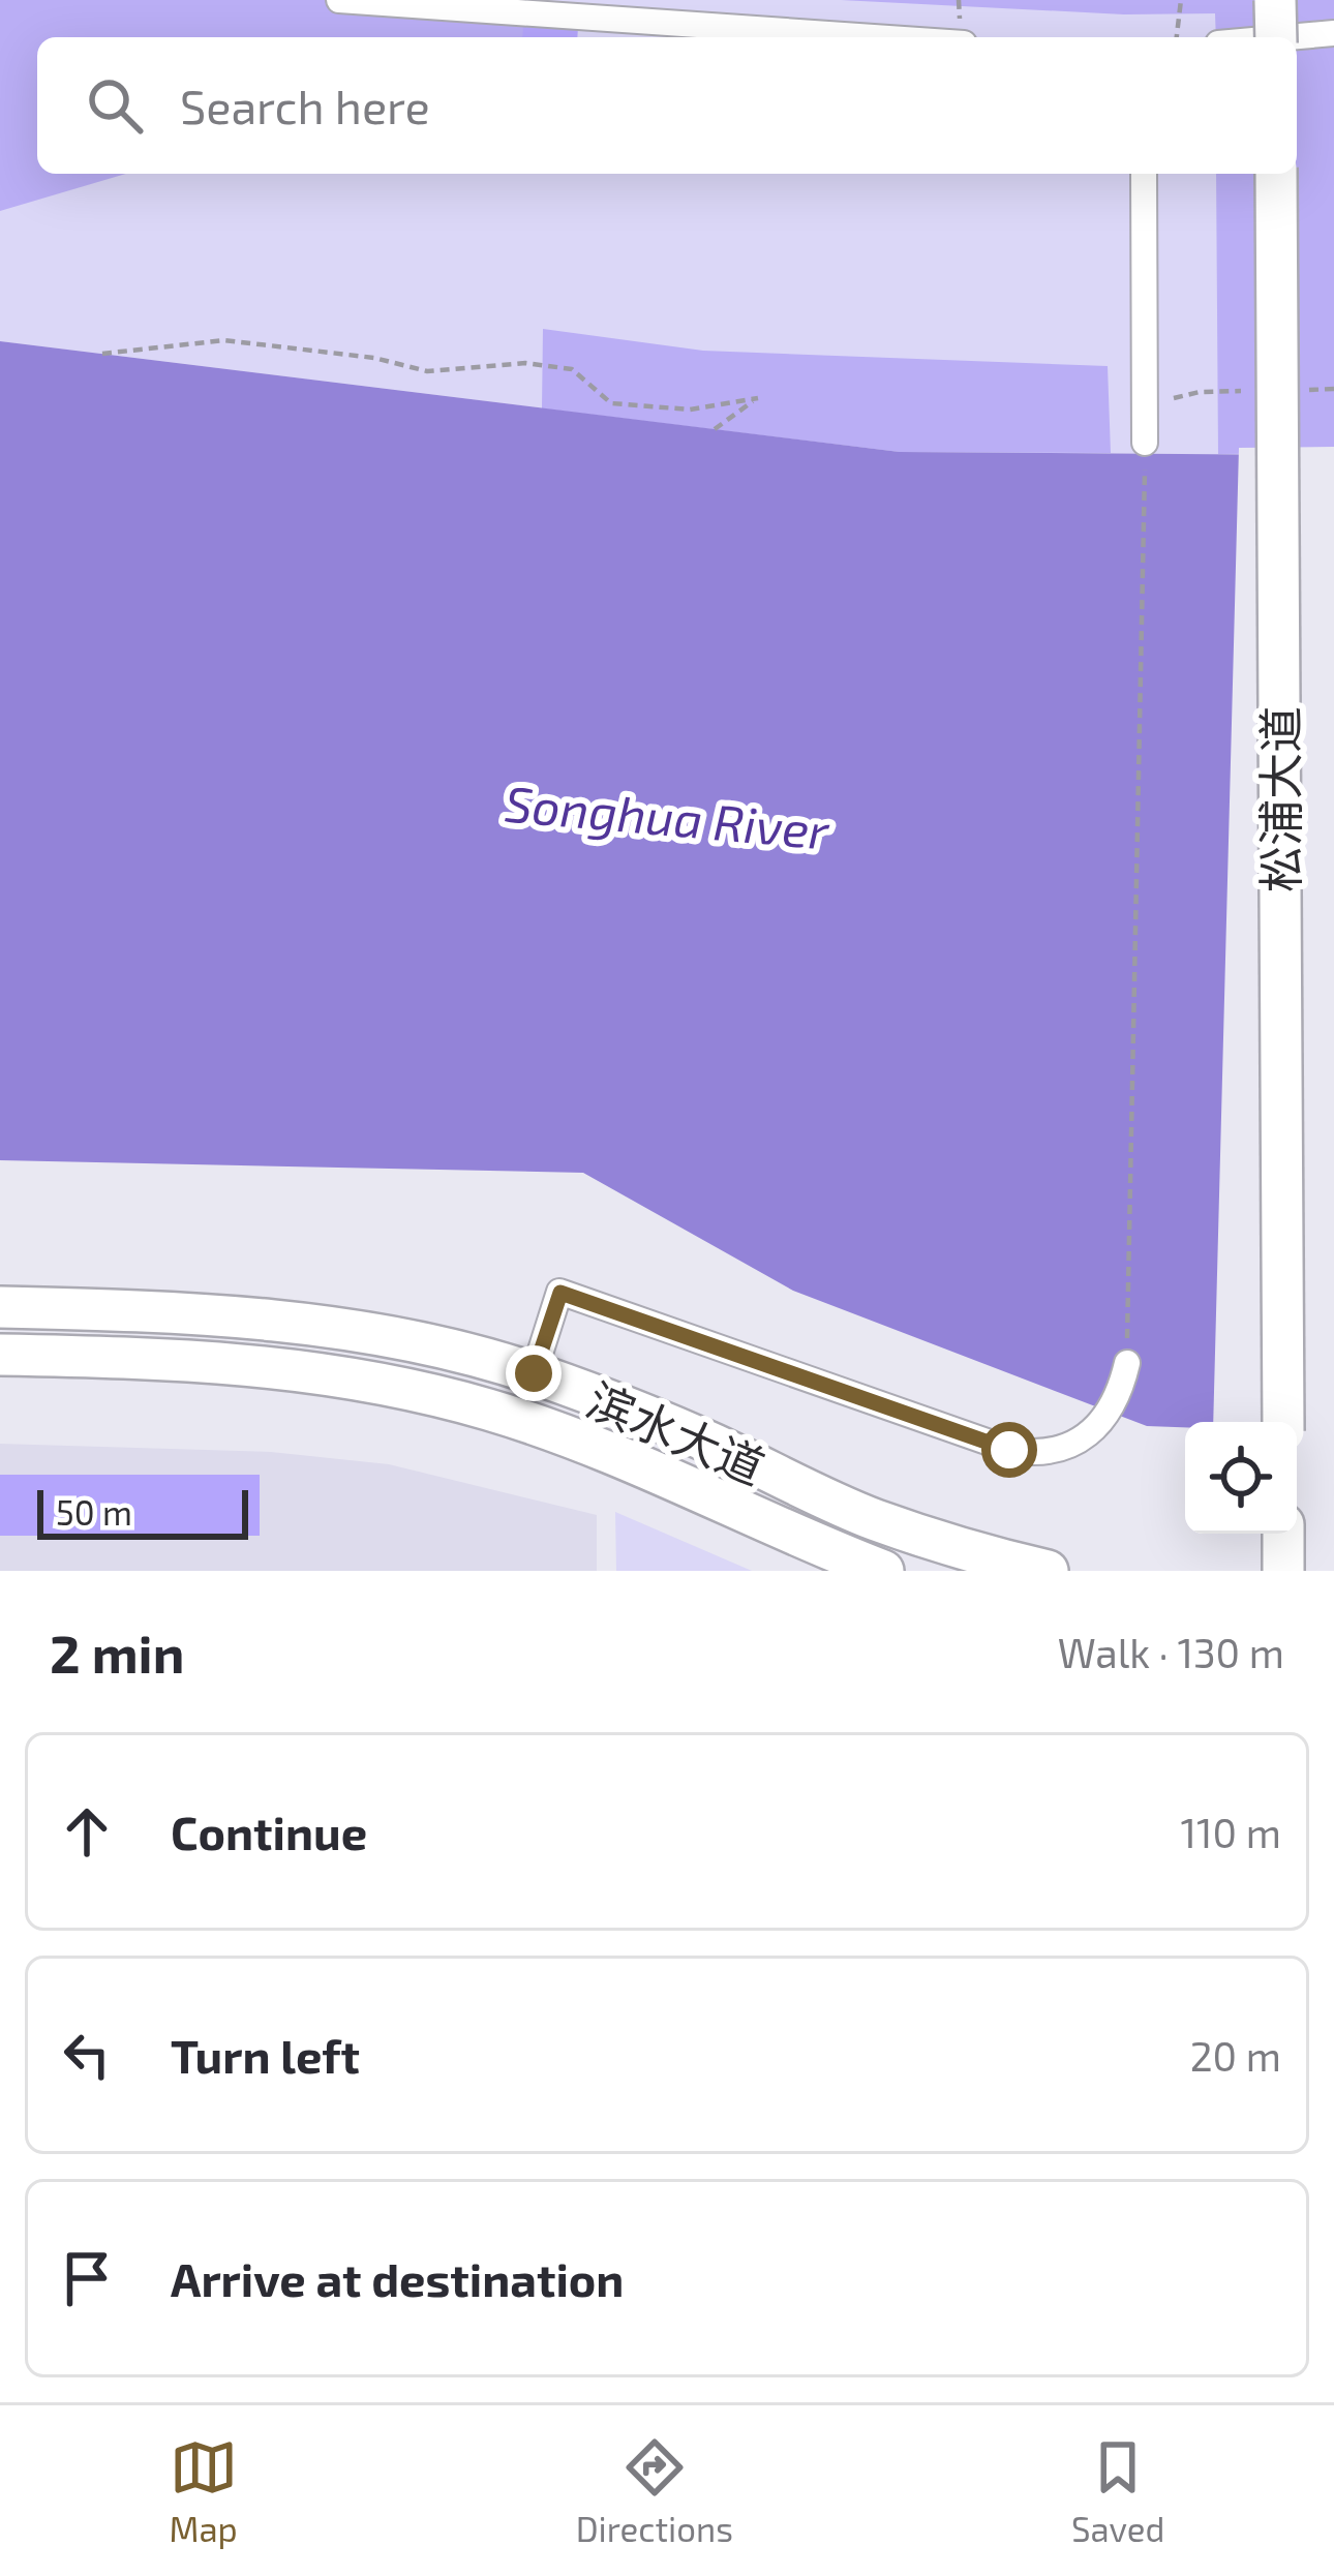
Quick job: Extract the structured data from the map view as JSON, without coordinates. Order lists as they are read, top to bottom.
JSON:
{
  "streets": {
    "main road": ["松浦大道", "滨水大道"]
  },
  "water": ["Songhua River"],
  "scale_bar": "50 m",
  "page": {
    "search": "Search here",
    "scale": "50 m",
    "heading": ["2 min", "Walk · 130 m"],
    "list": [
      ["Continue", "110 m"],
      ["Turn left", "20 m"],
      "Arrive at destination"
    ],
    "nav": ["Map", "Directions", "Saved"]
  }
}
